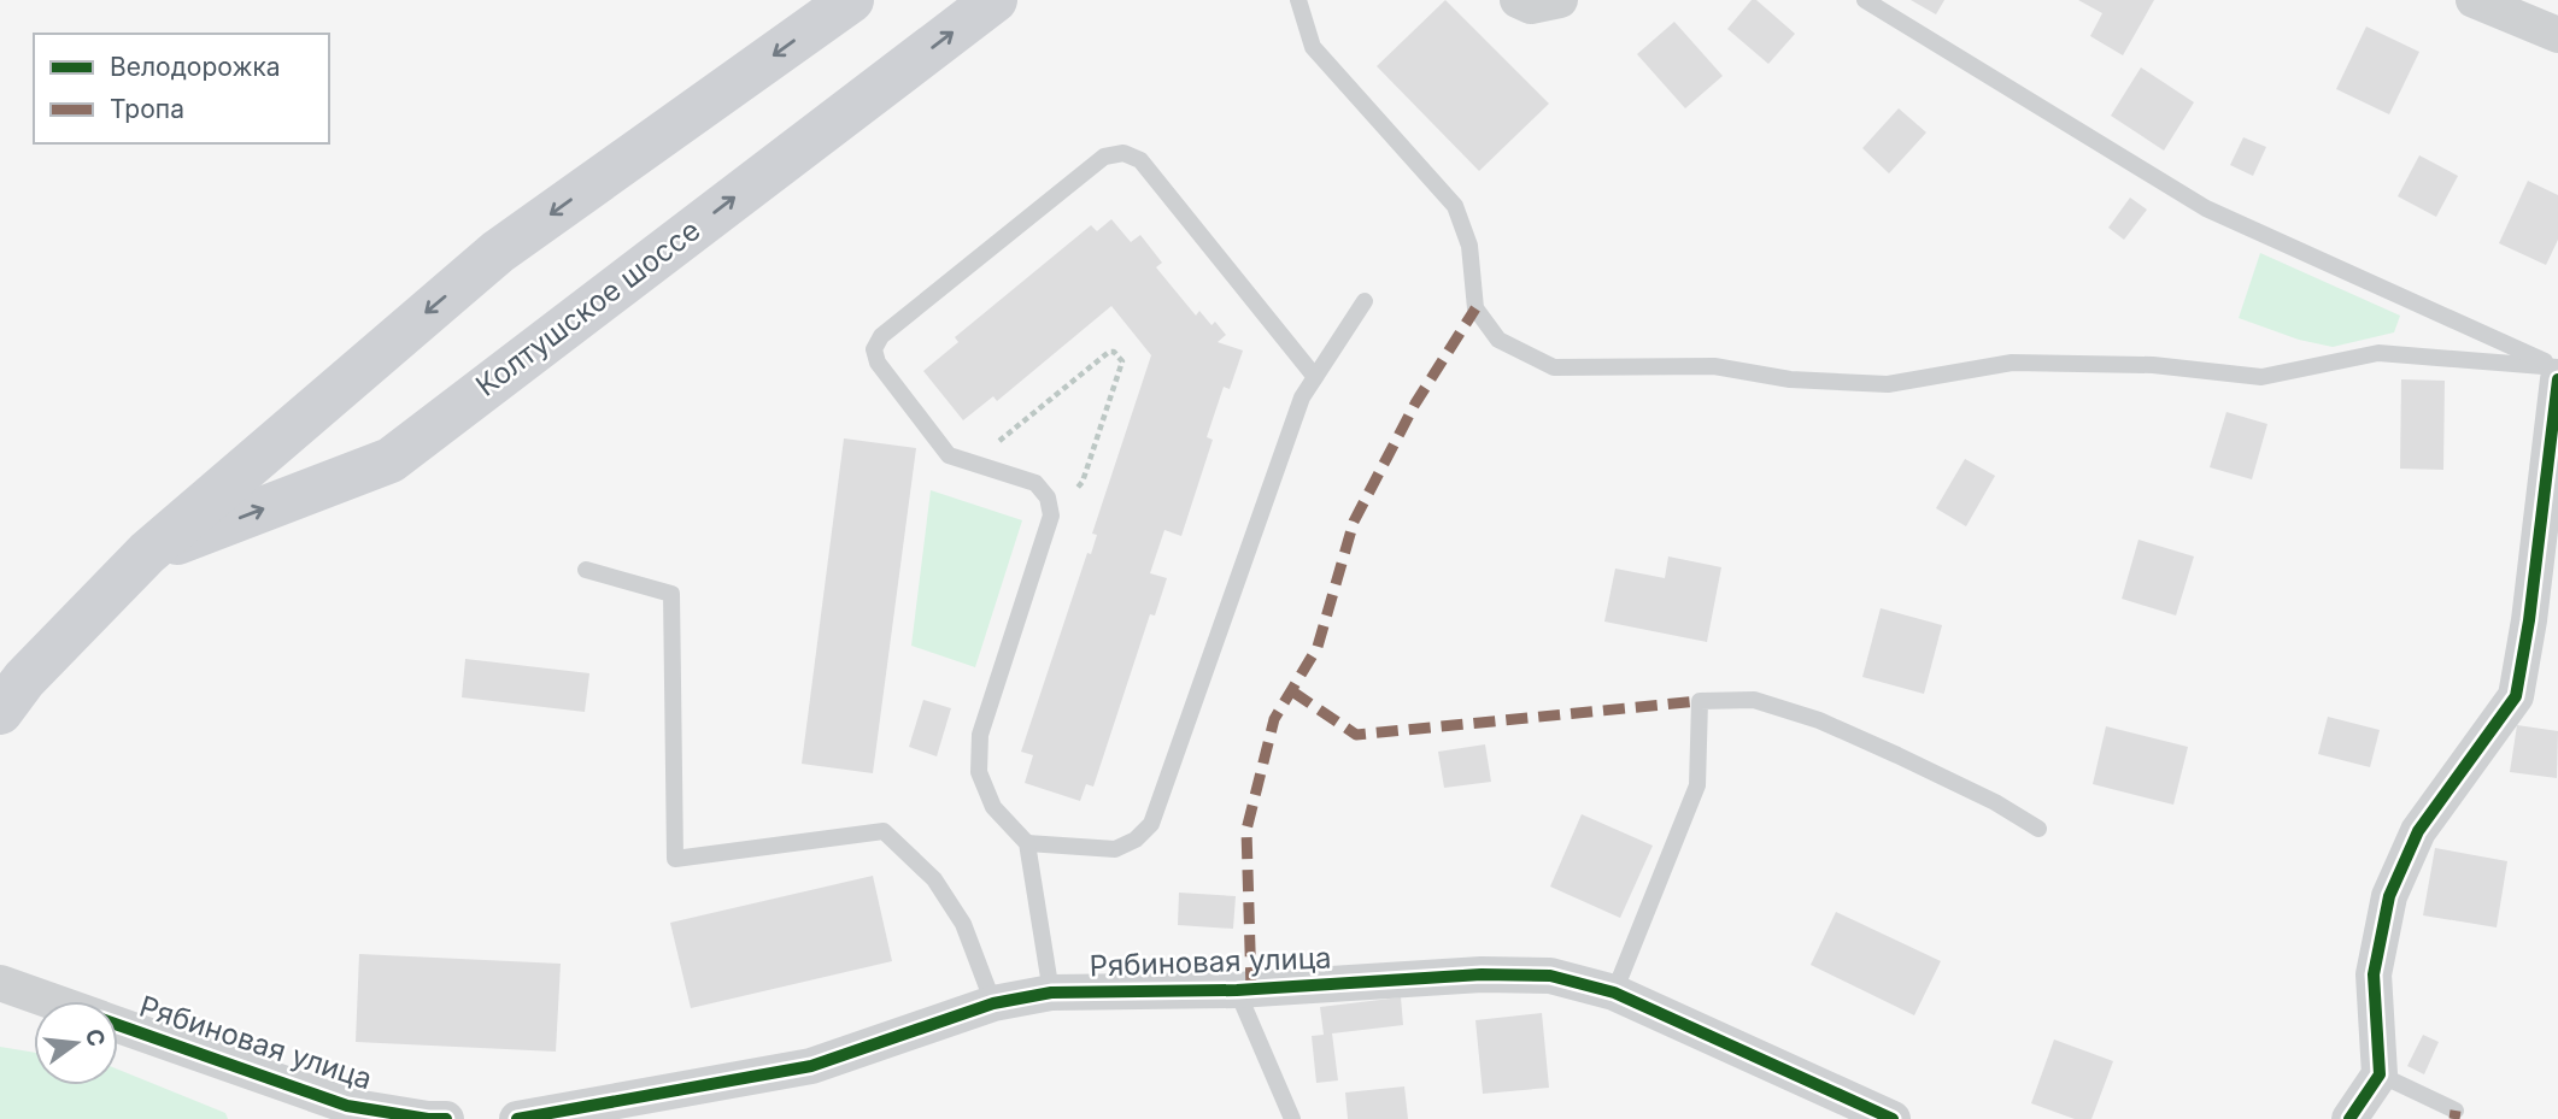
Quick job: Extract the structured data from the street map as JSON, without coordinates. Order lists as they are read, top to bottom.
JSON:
{
  "streets": {
    "main road": ["Колтушское шоссе"],
    "street": ["Рябиновая улица"]
  },
  "legend": ["Велодорожка", "Тропа"],
  "north": "right"
}
